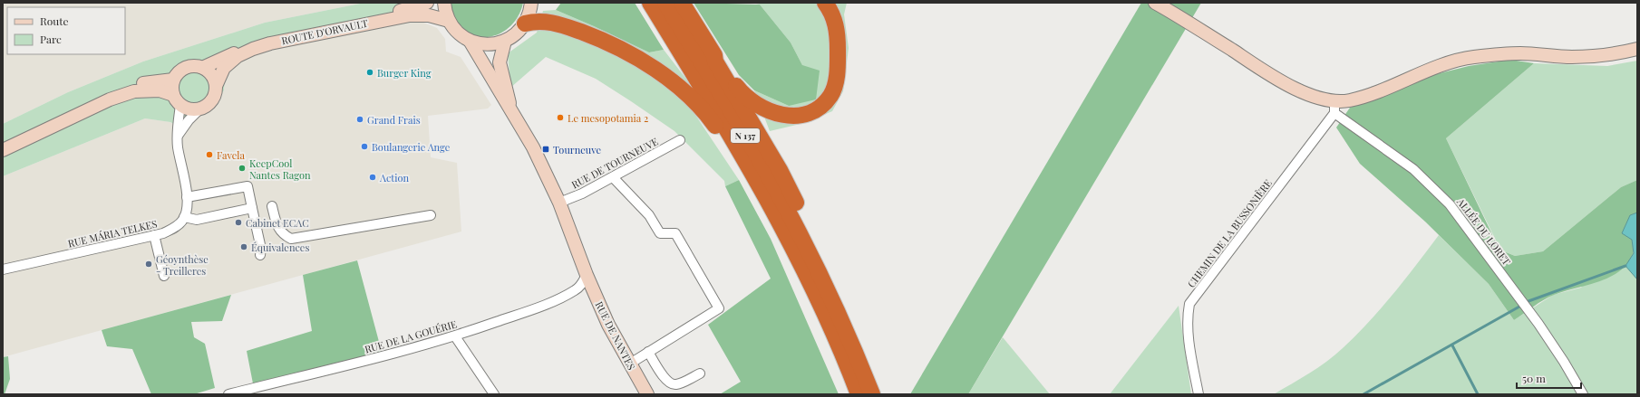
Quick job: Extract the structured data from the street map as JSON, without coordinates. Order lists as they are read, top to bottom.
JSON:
{
  "streets": {
    "highway": ["N 137"],
    "street": [
      "ROUTE D'ORVAULT",
      "RUE DE TOURNEUVE",
      "ALLÉE DU LORET",
      "RUE MÁRIA TELKES",
      "CHEMIN DE LA BUSSONIÈRE",
      "RUE DE NANTES",
      "RUE DE LA GOUÉRIE"
    ]
  },
  "crossings": [
    ["RUE DE TOURNEUVE", "RUE DE NANTES"],
    ["ALLÉE DU LORET", "CHEMIN DE LA BUSSONIÈRE"],
    ["RUE DE NANTES", "RUE DE LA GOUÉRIE"]
  ],
  "places": {
    "other": [
      "Burger King",
      "Le mesopotamia 2",
      "Grand Frais",
      "Boulangerie Ange",
      "Favela",
      "KeepCool Nantes Ragon",
      "Action",
      "Cabinet ECAC",
      "Équivalences",
      "Géoynthèse - Treilleres"
    ],
    "transit": ["Tourneuve"]
  },
  "legend": ["Route", "Parc"],
  "scale_bar": "50 m"
}
